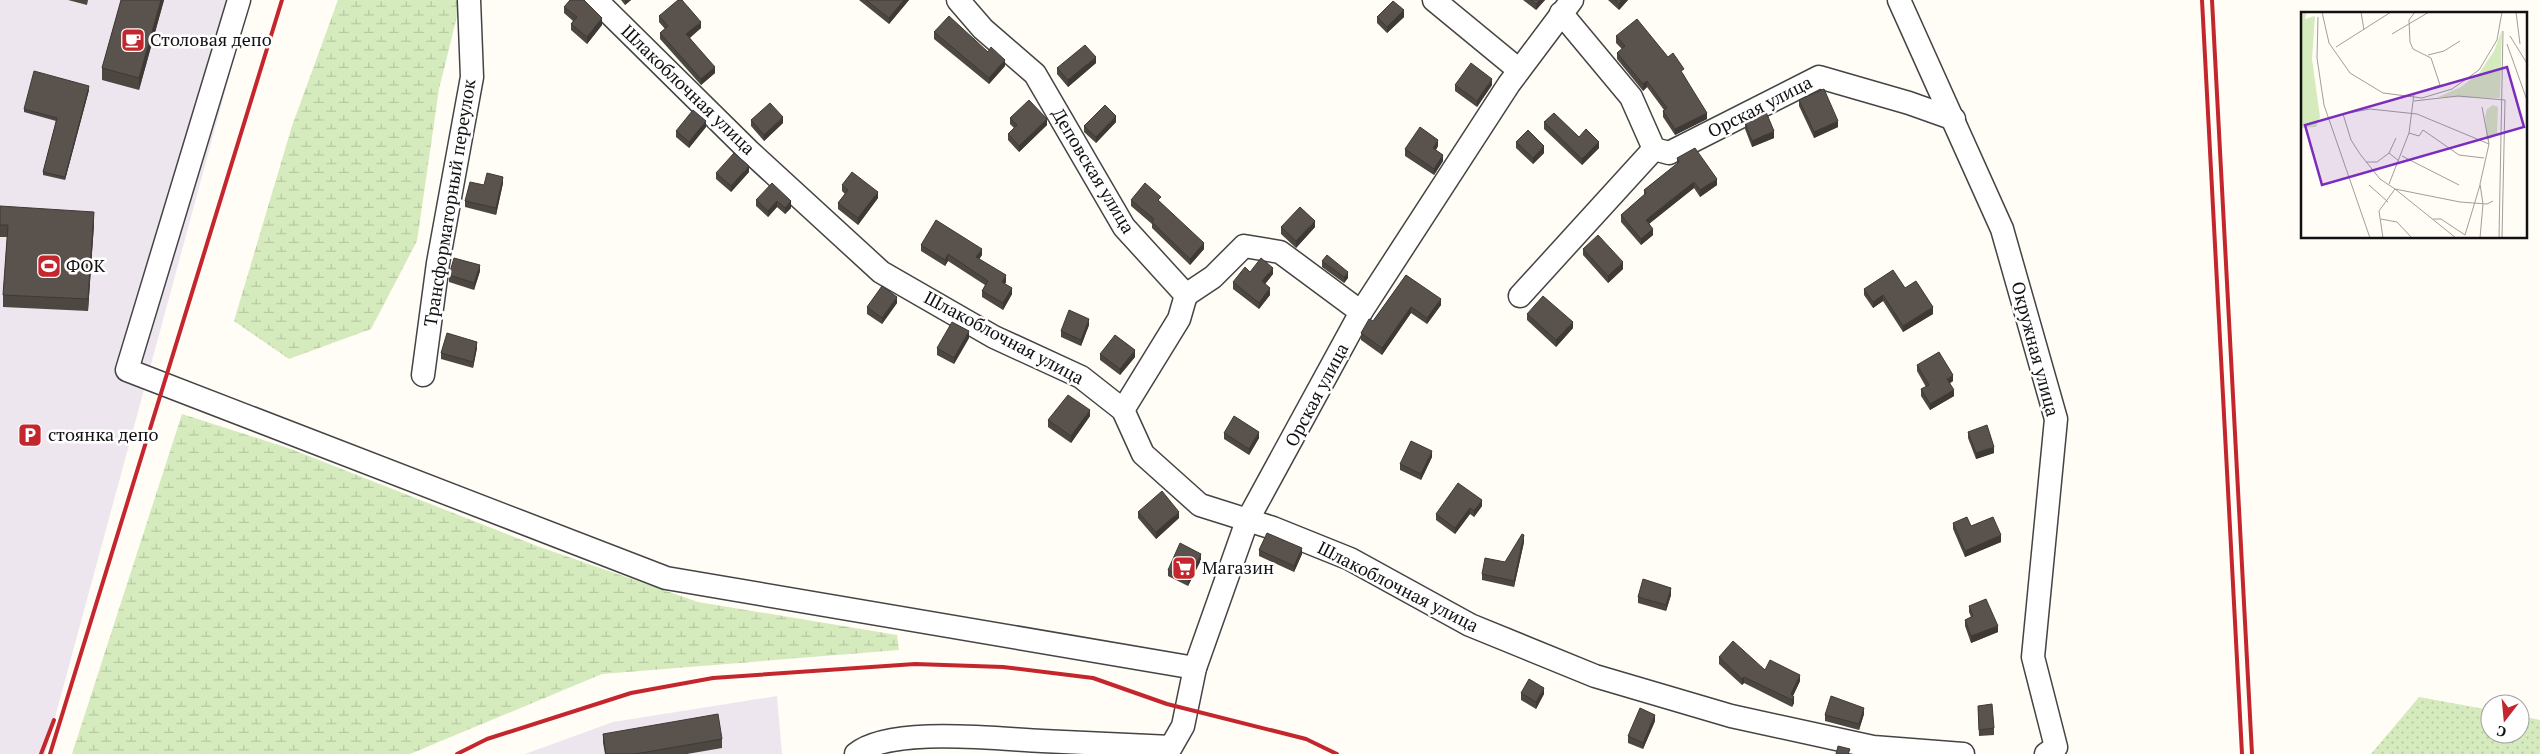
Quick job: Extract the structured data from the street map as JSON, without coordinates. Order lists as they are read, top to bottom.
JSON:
{
  "streets": {
    "street": [
      "Шлакоблочная улица",
      "Орская улица",
      "Деповская улица",
      "Трансформаторный переулок",
      "Окружная улица"
    ]
  },
  "crossings": [
    ["Шлакоблочная улица", "Орская улица"],
    ["Орская улица", "Окружная улица"]
  ],
  "places": {
    "cafe": ["Столовая депо"],
    "sports": ["ФОК"],
    "parking": ["стоянка депо"],
    "supermarket": ["Магазин"]
  },
  "north": "bottom"
}
